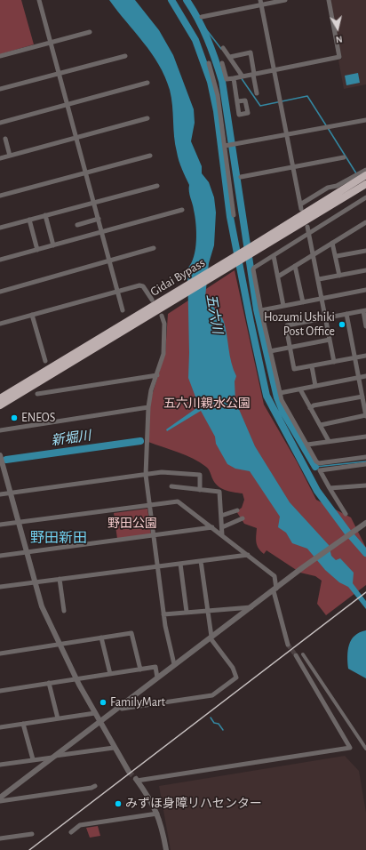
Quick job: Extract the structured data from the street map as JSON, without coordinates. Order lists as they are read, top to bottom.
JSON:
{
  "streets": {
    "highway": ["Gidai Bypass"]
  },
  "districts": ["野田新田"],
  "water": ["五六川", "新堀川"],
  "parks": ["五六川親水公園", "野田公園"],
  "places": [
    "Hozumi Ushiki Post Office",
    "ENEOS",
    "FamilyMart",
    "みずほ身障リハセンター"
  ],
  "north": "bottom"
}
